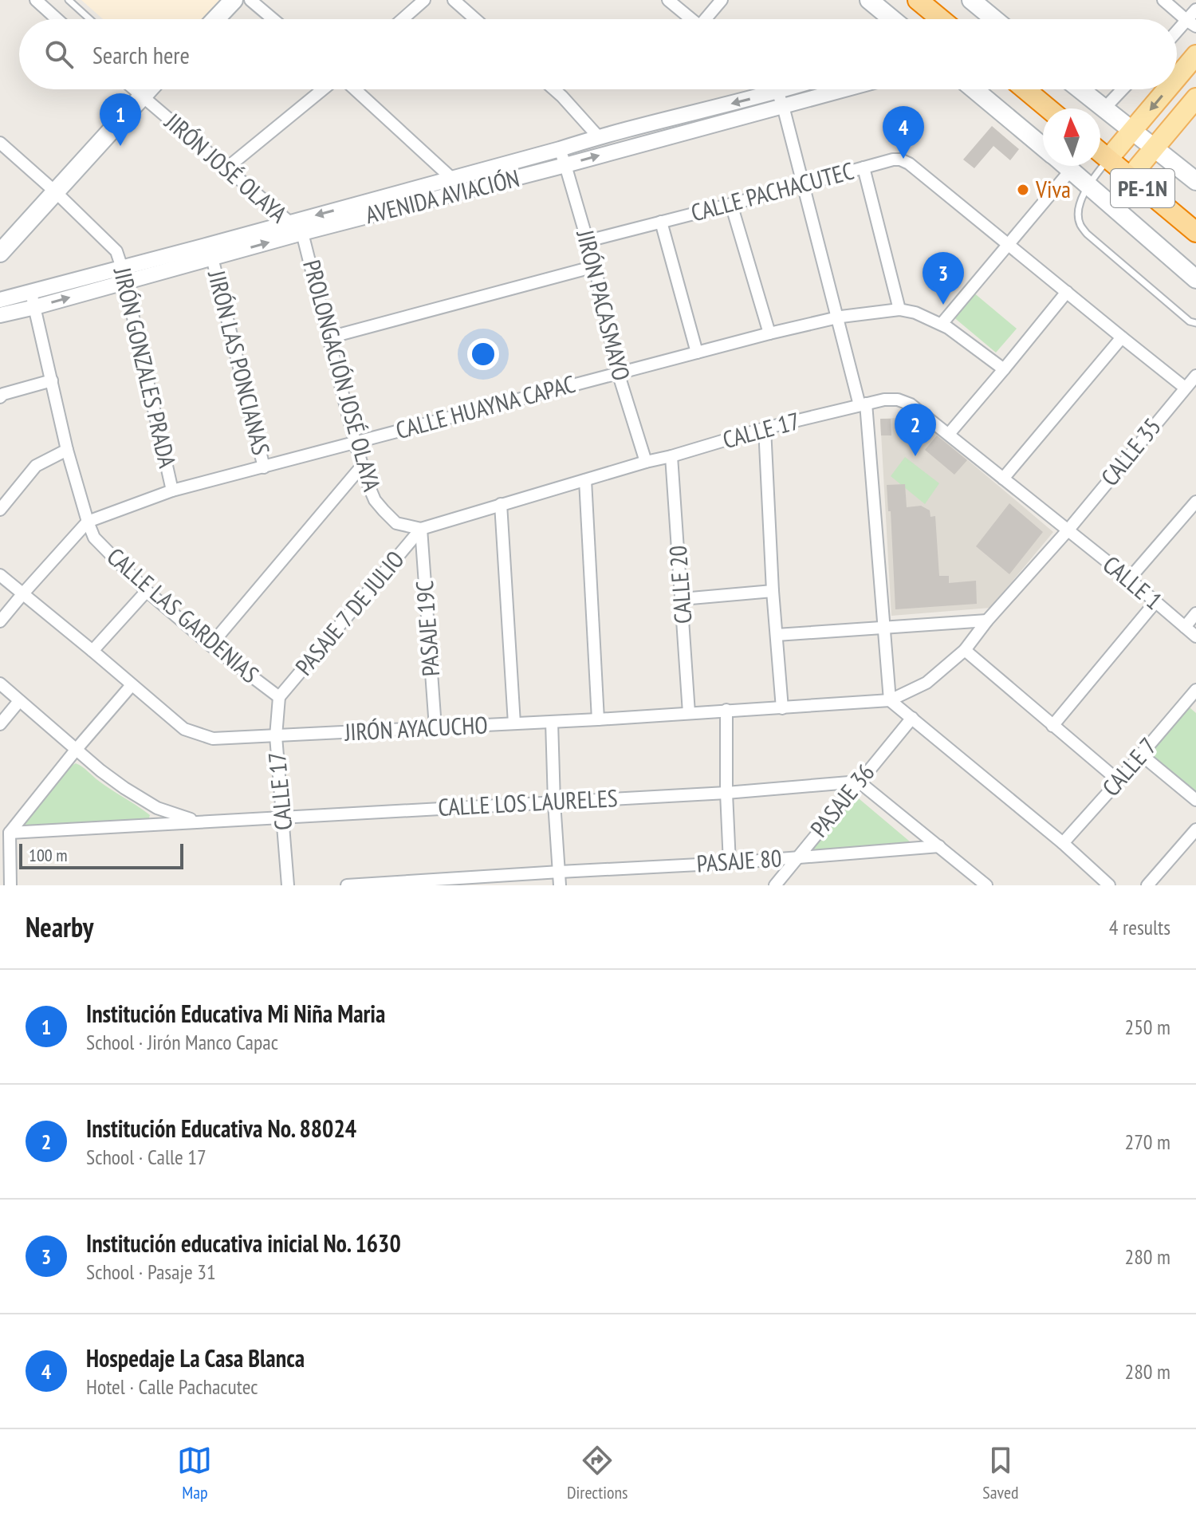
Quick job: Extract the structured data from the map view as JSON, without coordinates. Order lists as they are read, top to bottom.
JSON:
{
  "streets": {
    "highway": ["PE-1N"],
    "street": [
      "JIRÓN JOSÉ OLAYA",
      "CALLE PACHACUTEC",
      "AVENIDA AVIACIÓN",
      "JIRÓN PACASMAYO",
      "JIRÓN LAS PONCIANAS",
      "JIRÓN GONZALES PRADA",
      "PROLONGACIÓN JOSÉ OLAYA",
      "CALLE HUAYNA CAPAC",
      "CALLE 17",
      "CALLE 35",
      "CALLE 1",
      "CALLE 20",
      "PASAJE 7 DE JULIO",
      "CALLE LAS GARDENIAS",
      "PASAJE 19C",
      "JIRÓN AYACUCHO",
      "CALLE 7",
      "PASAJE 36",
      "CALLE LOS LAURELES",
      "PASAJE 80"
    ]
  },
  "crossings": [
    ["JIRÓN JOSÉ OLAYA", "AVENIDA AVIACIÓN"],
    ["JIRÓN JOSÉ OLAYA", "PROLONGACIÓN JOSÉ OLAYA"],
    ["CALLE PACHACUTEC", "JIRÓN PACASMAYO"],
    ["CALLE PACHACUTEC", "CALLE 35"],
    ["AVENIDA AVIACIÓN", "JIRÓN PACASMAYO"],
    ["AVENIDA AVIACIÓN", "JIRÓN LAS PONCIANAS"],
    ["AVENIDA AVIACIÓN", "JIRÓN GONZALES PRADA"],
    ["AVENIDA AVIACIÓN", "PROLONGACIÓN JOSÉ OLAYA"],
    ["AVENIDA AVIACIÓN", "CALLE LAS GARDENIAS"],
    ["JIRÓN PACASMAYO", "CALLE HUAYNA CAPAC"],
    ["JIRÓN PACASMAYO", "CALLE 17"],
    ["JIRÓN LAS PONCIANAS", "CALLE HUAYNA CAPAC"],
    ["JIRÓN GONZALES PRADA", "CALLE HUAYNA CAPAC"],
    ["PROLONGACIÓN JOSÉ OLAYA", "CALLE HUAYNA CAPAC"],
    ["PROLONGACIÓN JOSÉ OLAYA", "CALLE 17"],
    ["PROLONGACIÓN JOSÉ OLAYA", "PASAJE 7 DE JULIO"],
    ["PROLONGACIÓN JOSÉ OLAYA", "PASAJE 19C"],
    ["CALLE HUAYNA CAPAC", "CALLE LAS GARDENIAS"],
    ["CALLE HUAYNA CAPAC", "JIRÓN AYACUCHO"],
    ["CALLE 17", "CALLE 35"],
    ["CALLE 17", "CALLE 1"],
    ["CALLE 17", "CALLE 20"],
    ["CALLE 17", "PASAJE 7 DE JULIO"],
    ["CALLE 17", "CALLE LAS GARDENIAS"],
    ["CALLE 17", "PASAJE 19C"],
    ["CALLE 17", "JIRÓN AYACUCHO"],
    ["CALLE 17", "CALLE LOS LAURELES"],
    ["CALLE 35", "CALLE 1"],
    ["CALLE 35", "JIRÓN AYACUCHO"],
    ["CALLE 20", "JIRÓN AYACUCHO"],
    ["PASAJE 7 DE JULIO", "CALLE LAS GARDENIAS"],
    ["PASAJE 7 DE JULIO", "PASAJE 19C"],
    ["PASAJE 19C", "JIRÓN AYACUCHO"],
    ["PASAJE 36", "CALLE LOS LAURELES"],
    ["PASAJE 36", "PASAJE 80"]
  ],
  "places": ["Viva"],
  "scale_bar": "100 m",
  "north": "top",
  "page": {
    "search": "Search here",
    "pins": [
      "1",
      "4",
      "3",
      "2"
    ],
    "scale": "100 m",
    "heading": ["Nearby", "4 results"],
    "list": [
      {
        "mark": "1",
        "name": "Institución Educativa Mi Niña Maria",
        "note": "School · Jirón Manco Capac",
        "value": "250 m"
      },
      {
        "mark": "2",
        "name": "Institución Educativa No. 88024",
        "note": "School · Calle 17",
        "value": "270 m"
      },
      {
        "mark": "3",
        "name": "Institución educativa inicial No. 1630",
        "note": "School · Pasaje 31",
        "value": "280 m"
      },
      {
        "mark": "4",
        "name": "Hospedaje La Casa Blanca",
        "note": "Hotel · Calle Pachacutec",
        "value": "280 m"
      }
    ],
    "nav": ["Map", "Directions", "Saved"]
  }
}
